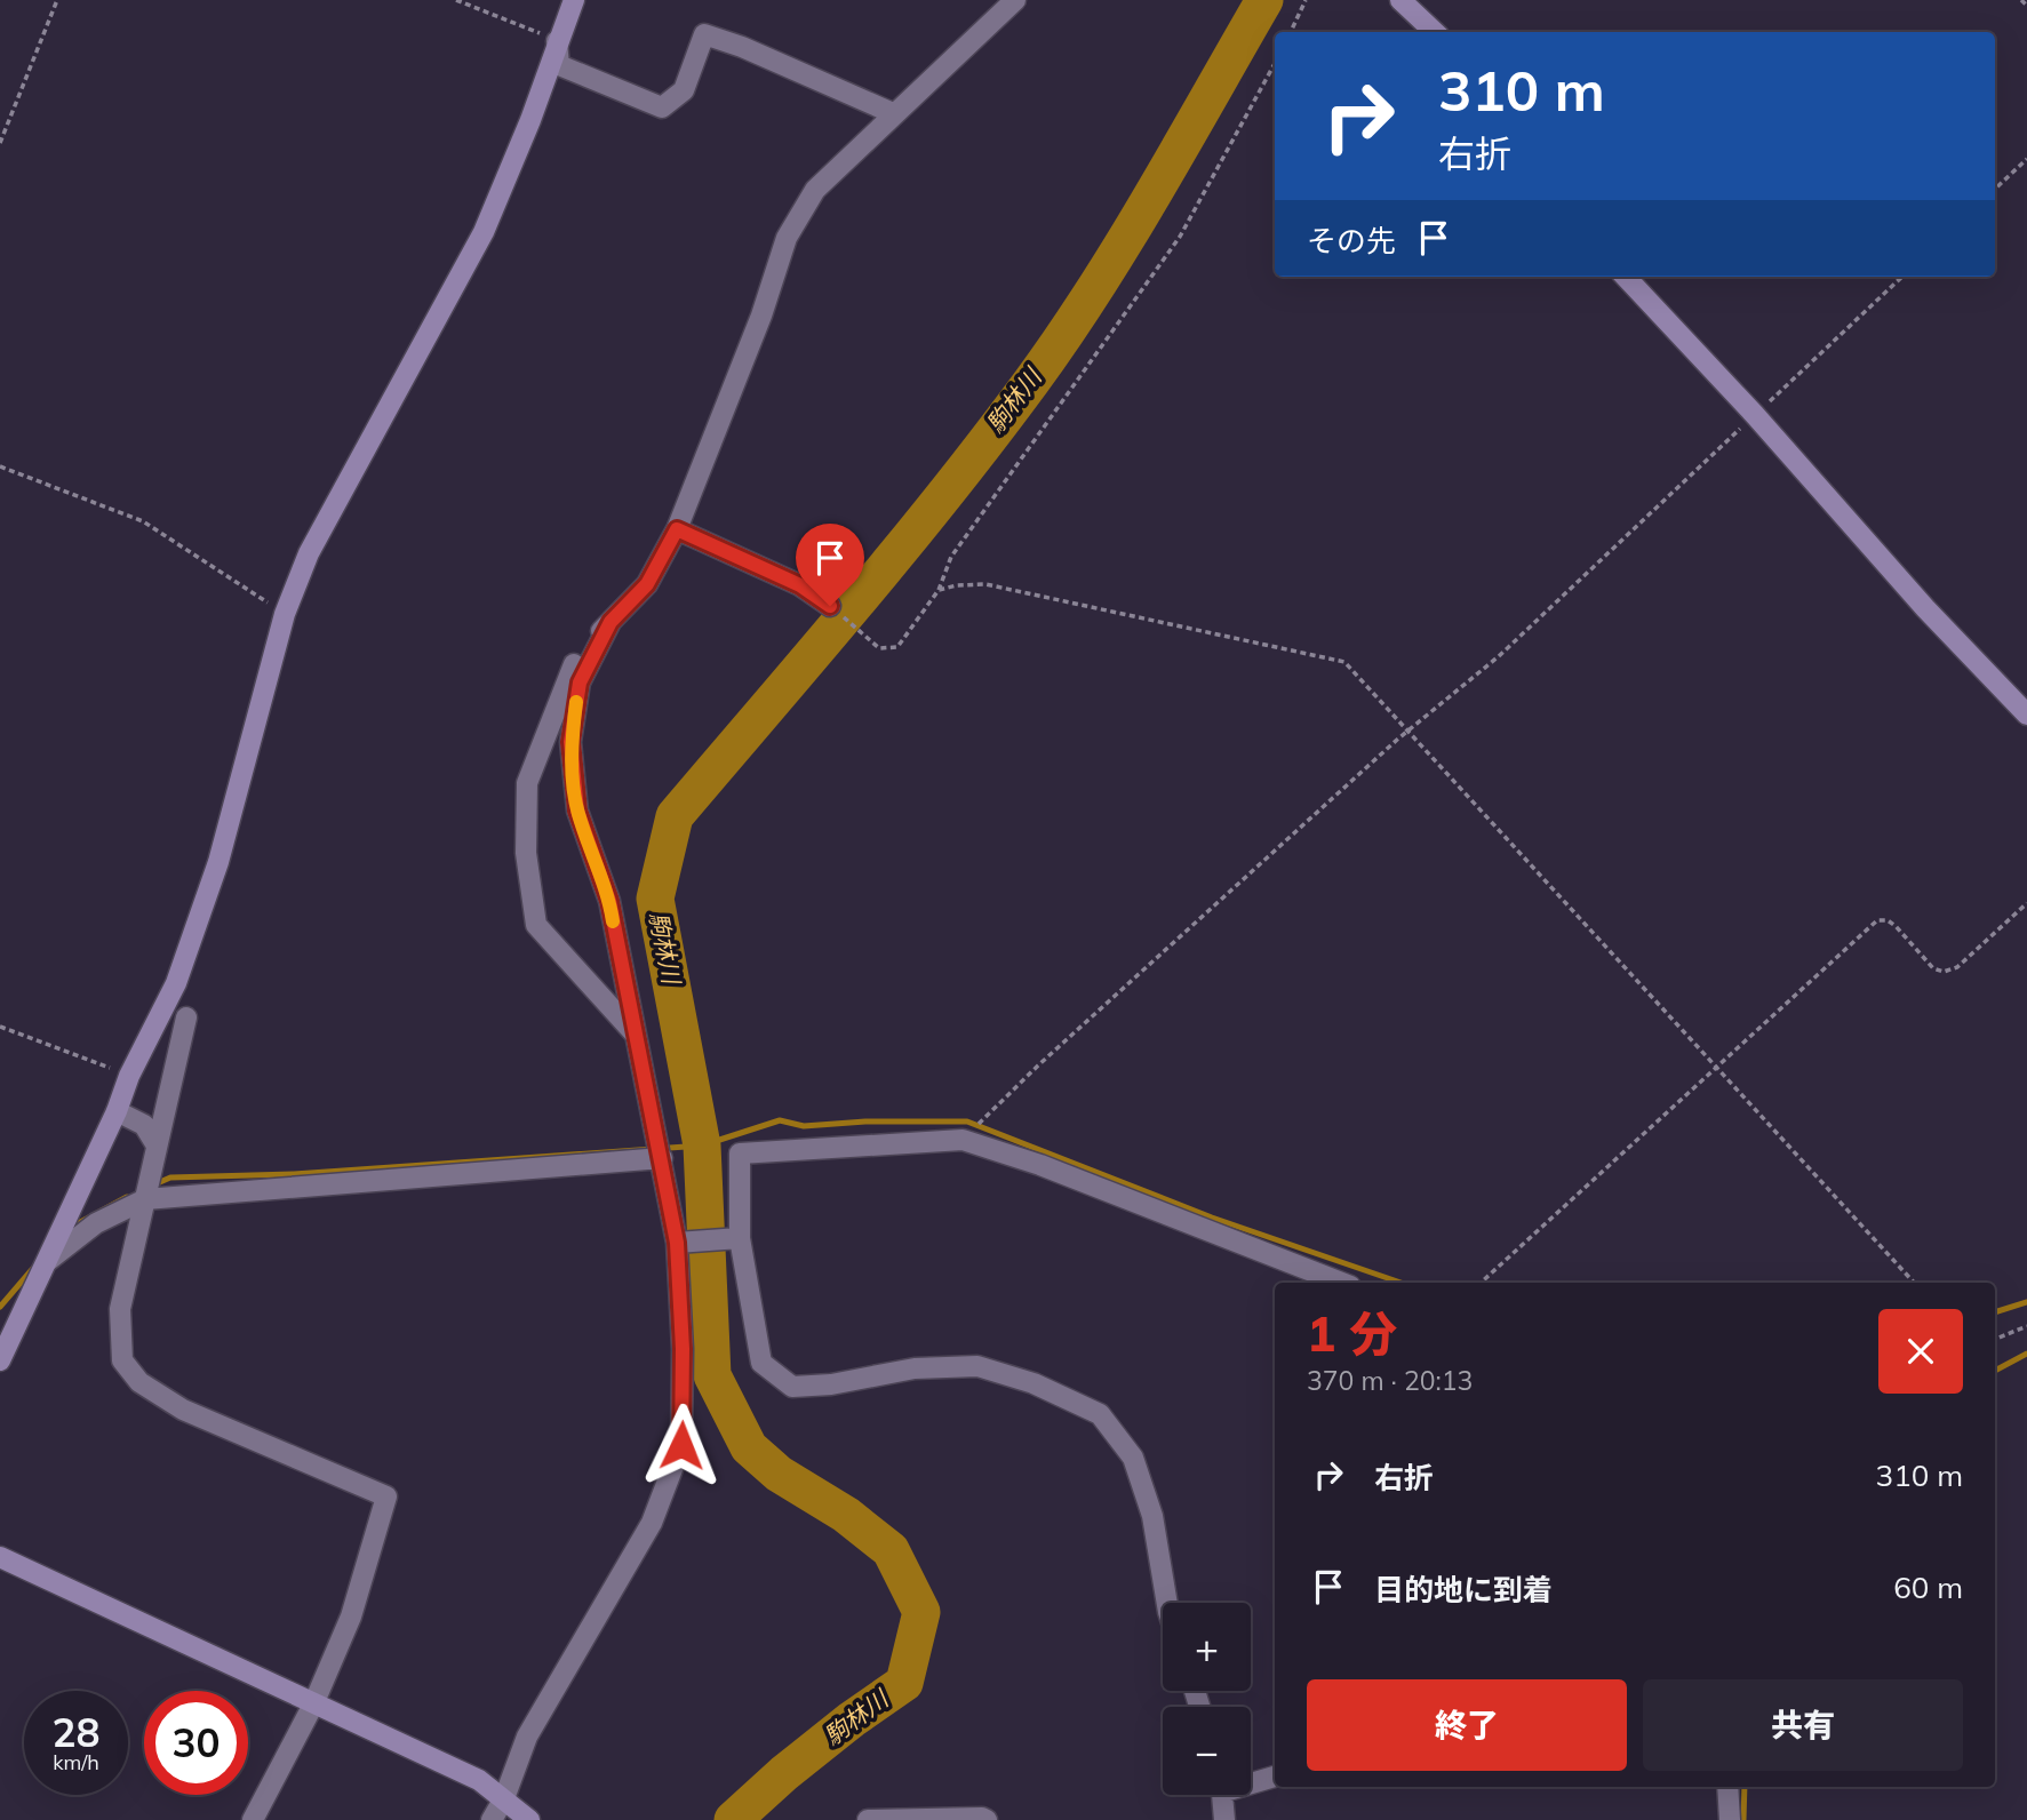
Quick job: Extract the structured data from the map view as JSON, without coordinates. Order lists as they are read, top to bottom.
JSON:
{
  "water": ["駒林川"],
  "page": {
    "turn": ["310 m", "右折"],
    "then": "その先",
    "heading": ["1 分", "370 m · 20:13"],
    "list": [
      {
        "name": "右折",
        "value": "310 m"
      },
      {
        "name": "目的地に到着",
        "value": "60 m"
      }
    ],
    "map_buttons": ["+", "−"],
    "buttons": ["終了", "共有"],
    "speed": "28 km/h",
    "limit": "30"
  }
}
